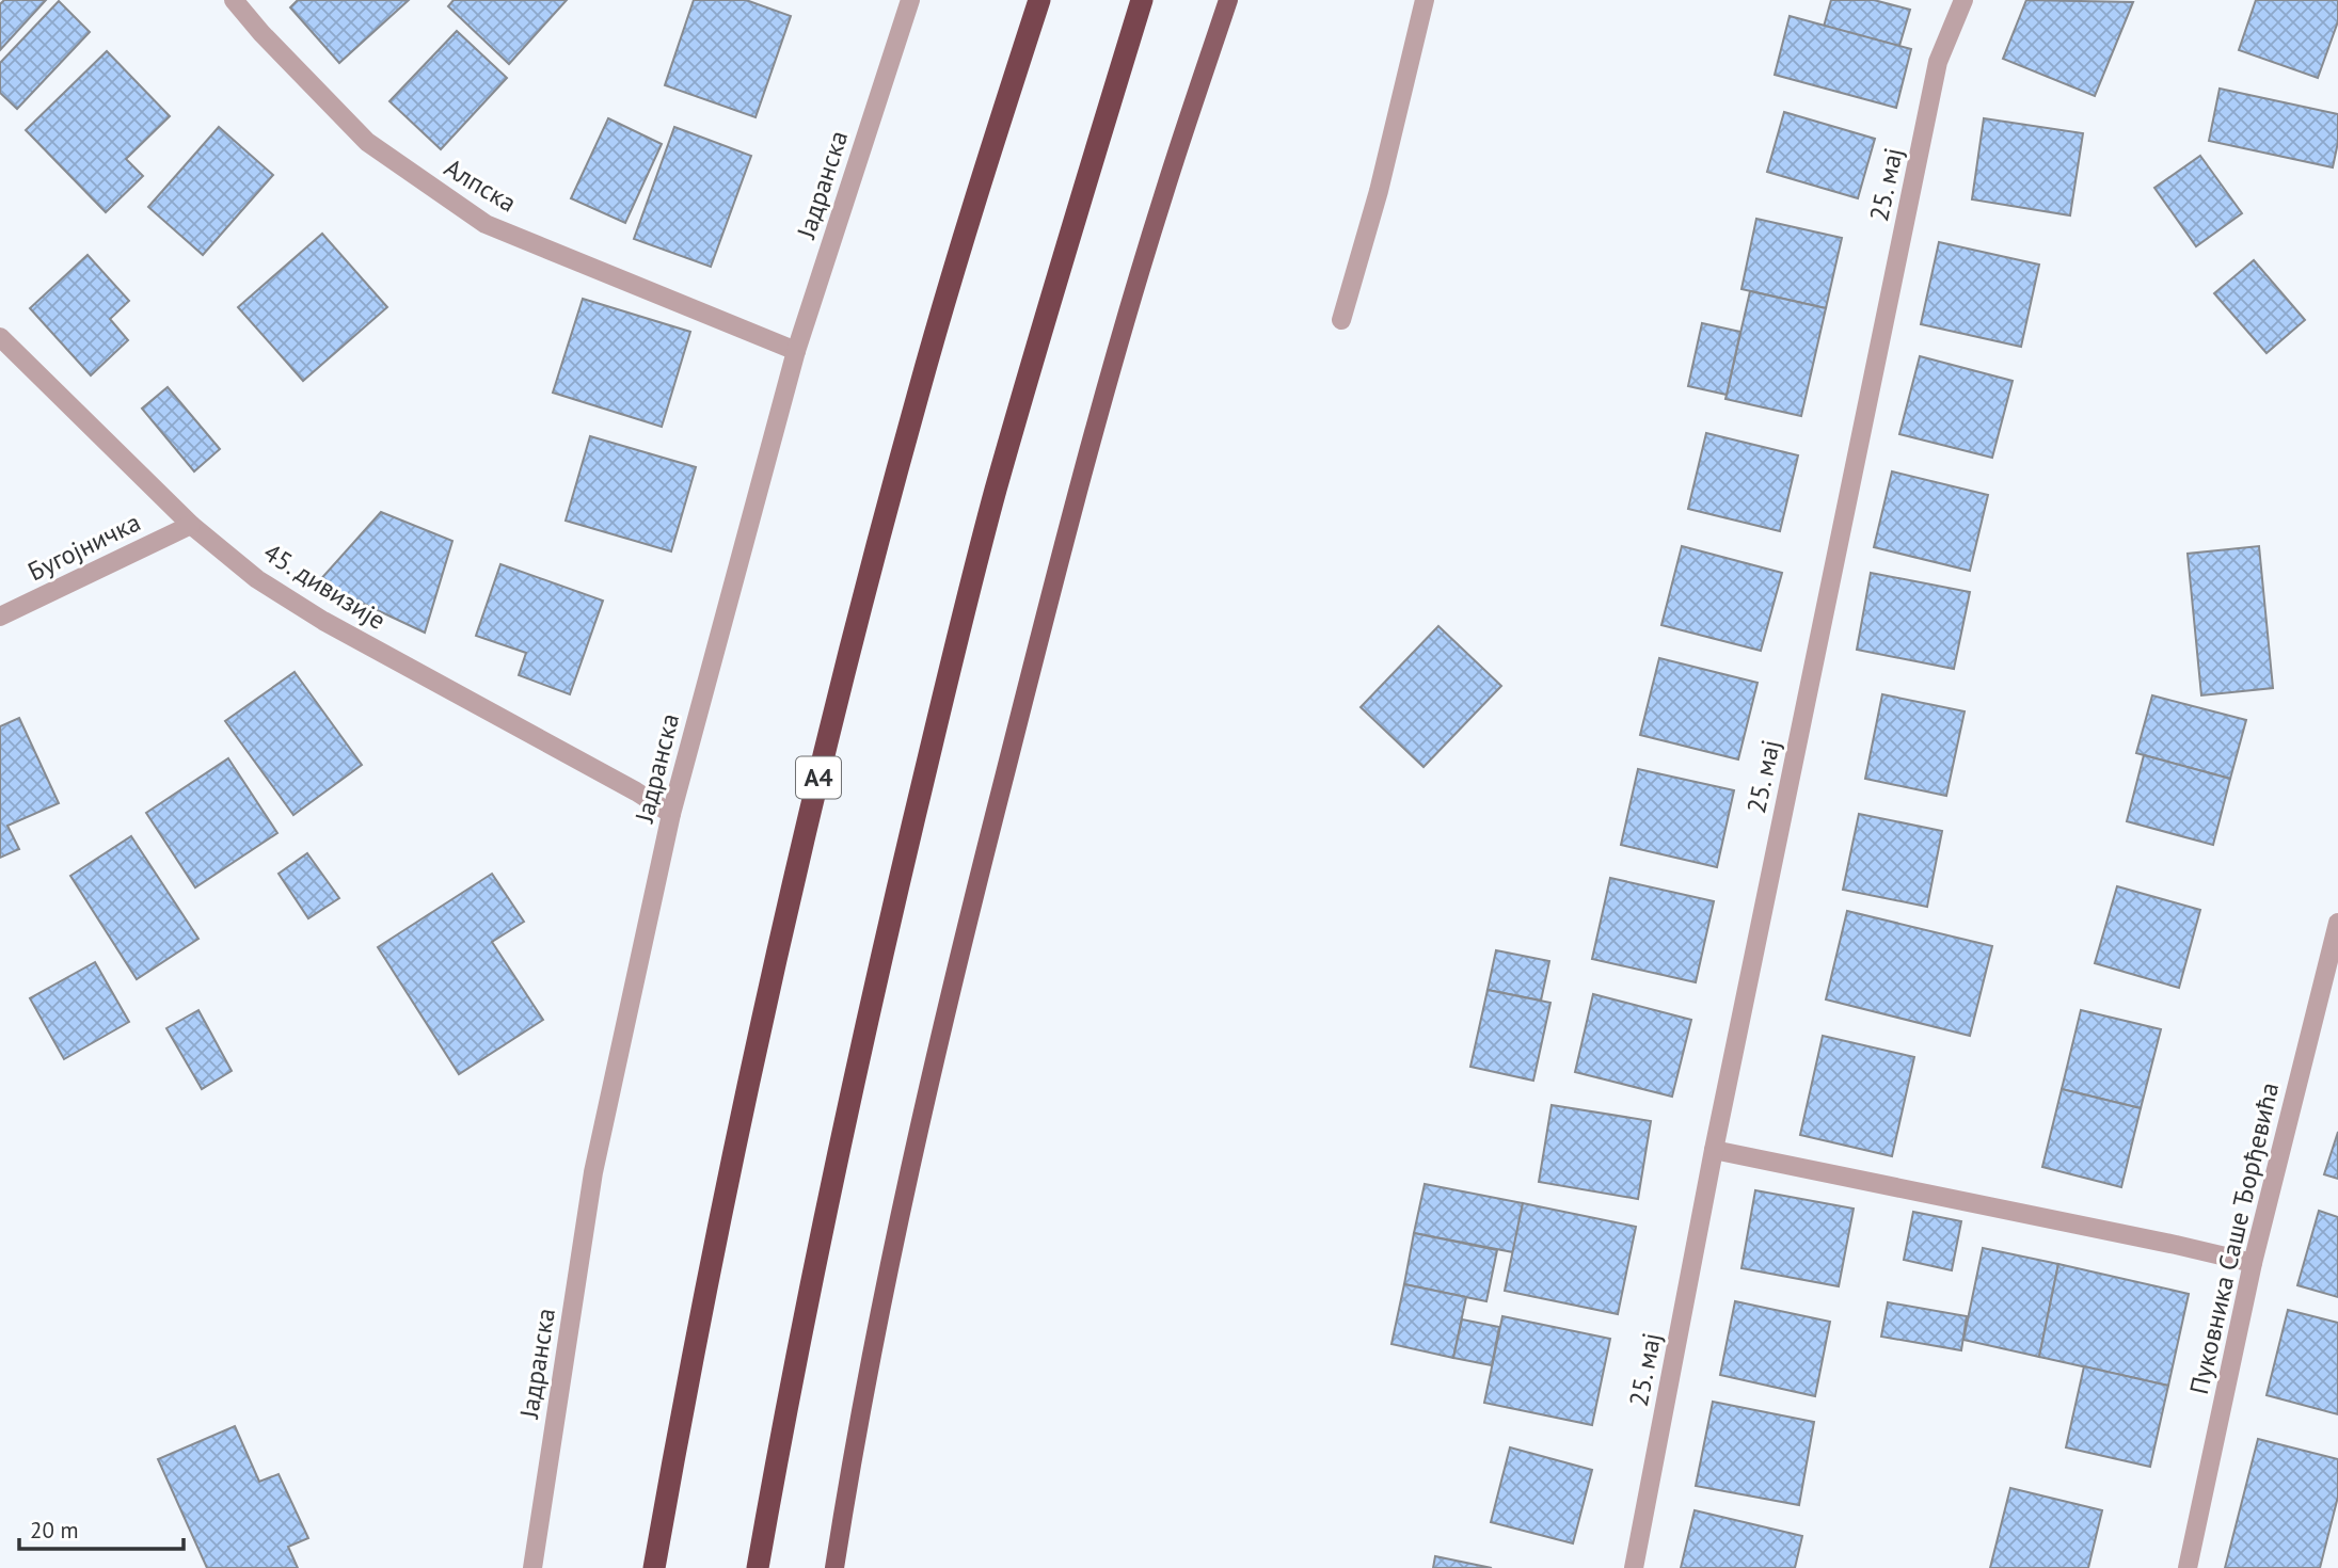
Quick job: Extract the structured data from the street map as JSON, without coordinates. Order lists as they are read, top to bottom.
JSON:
{
  "streets": {
    "highway": ["A4"],
    "street": [
      "Јадранска",
      "25. мај",
      "Алпска",
      "Бугојничка",
      "45. дивизије",
      "Пуковника Саше Ђорђевића"
    ]
  },
  "crossings": [
    ["Јадранска", "Алпска"],
    ["Јадранска", "45. дивизије"],
    ["Бугојничка", "45. дивизије"]
  ],
  "scale_bar": "20 m"
}
